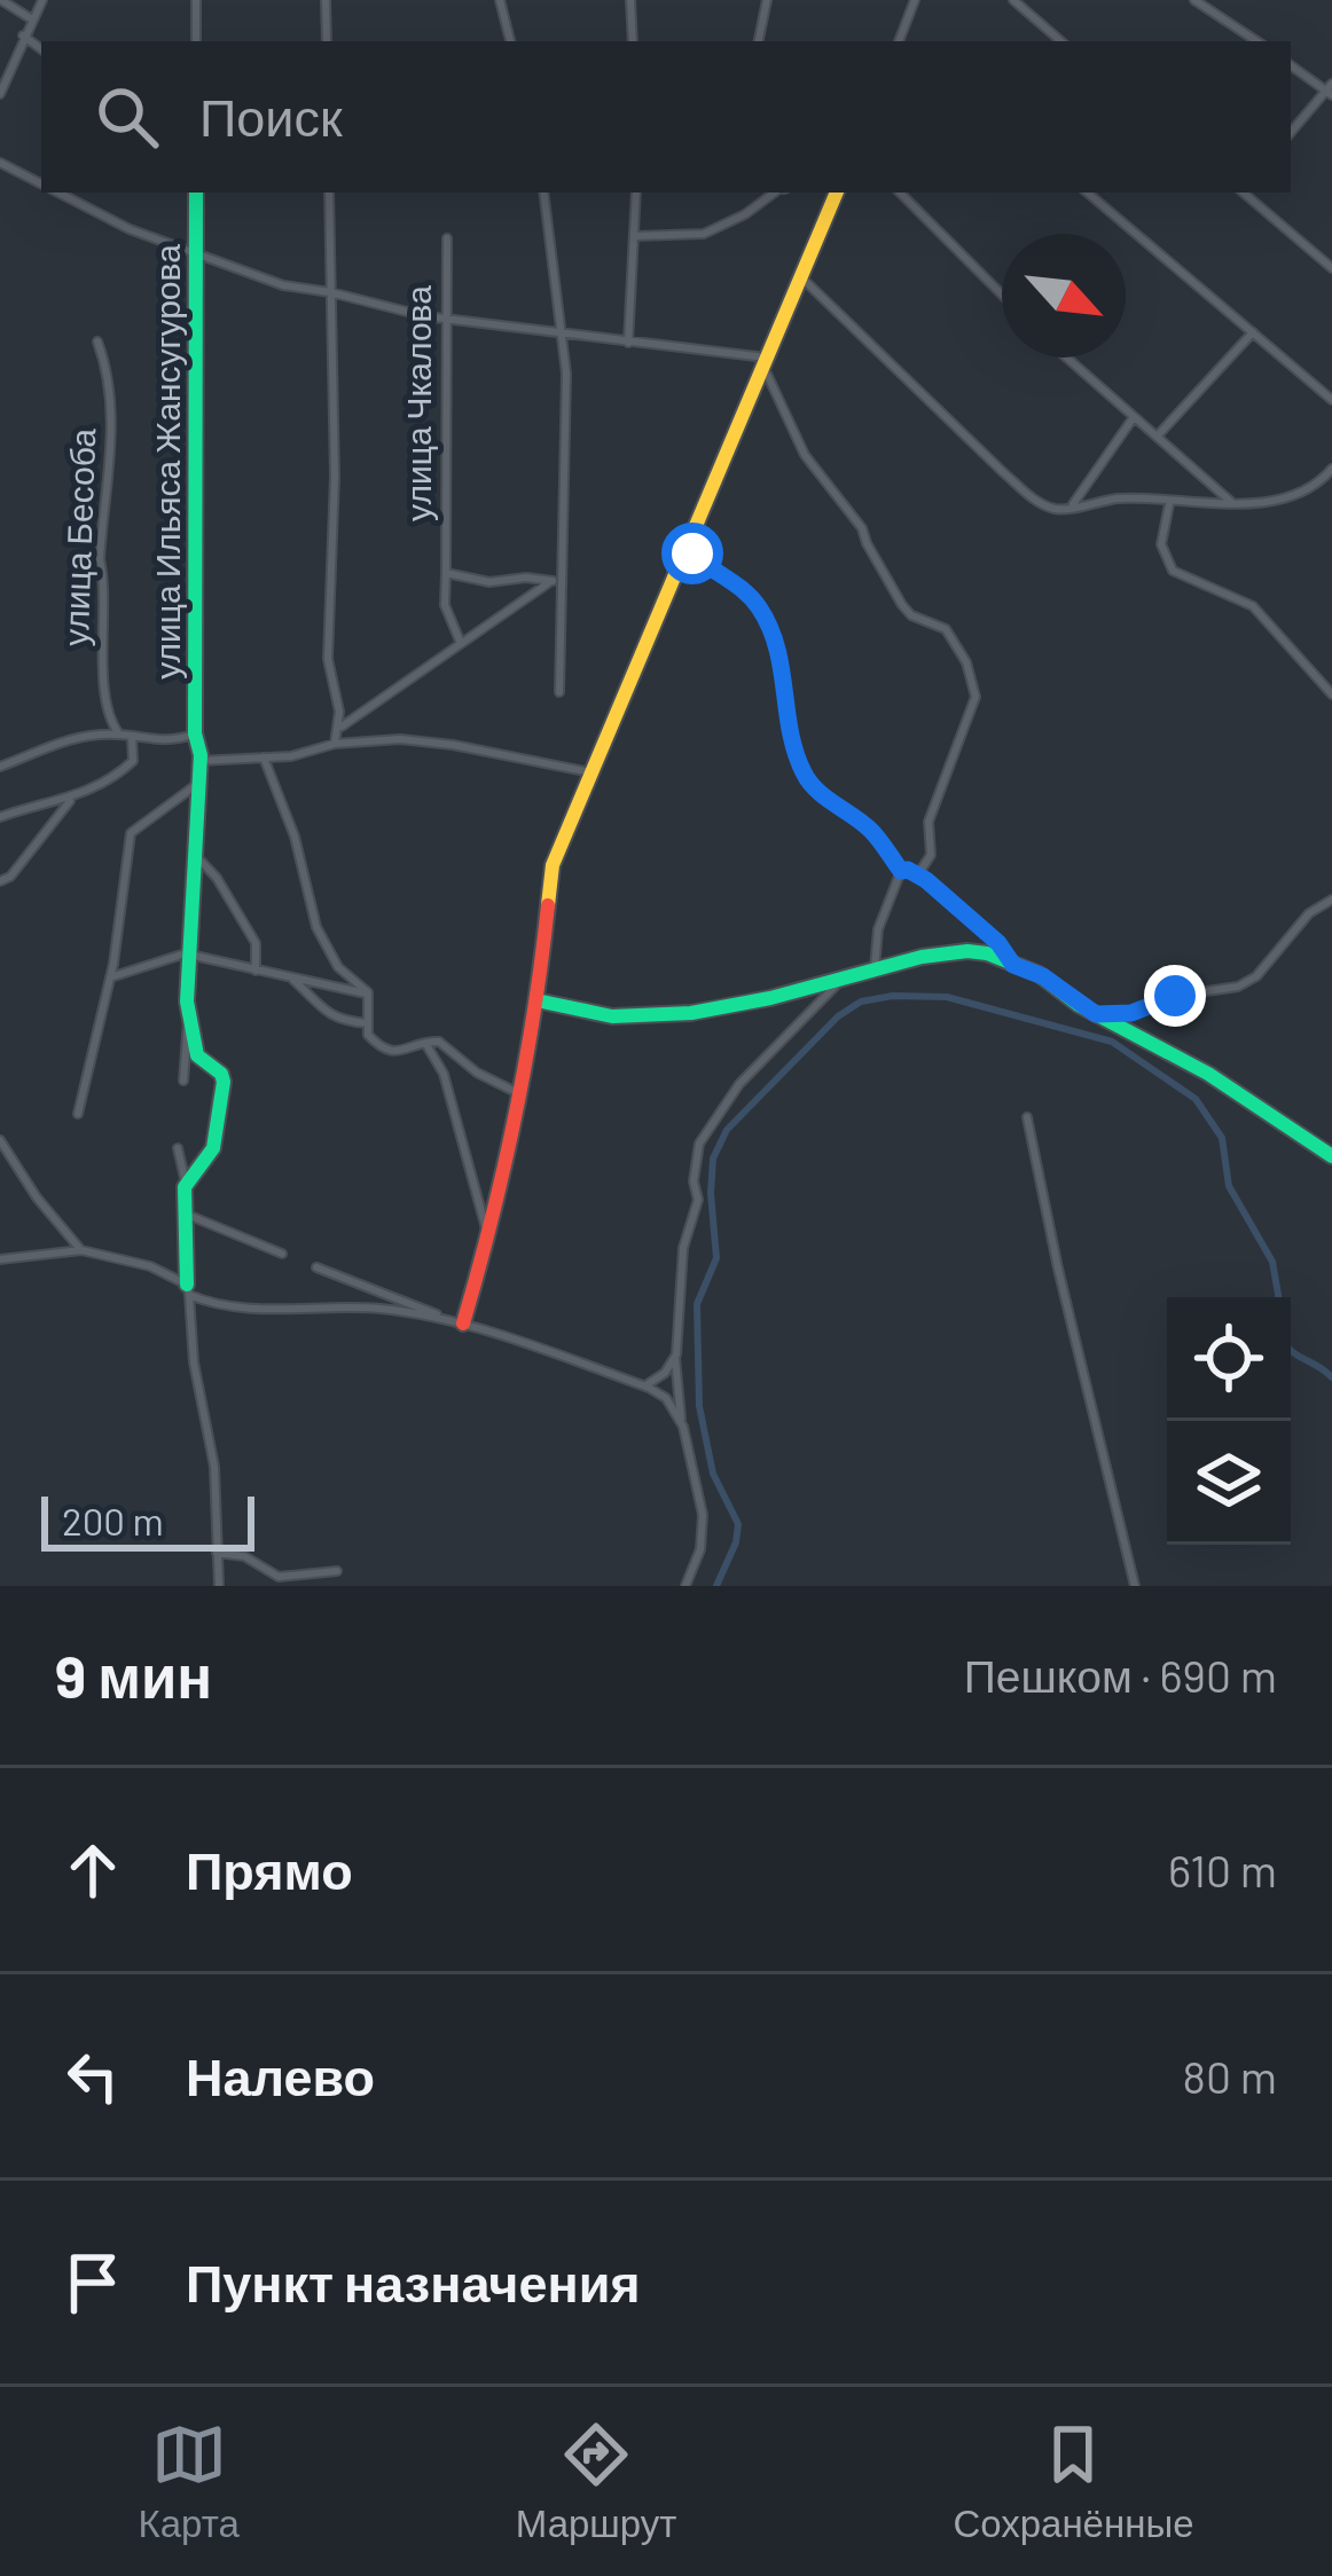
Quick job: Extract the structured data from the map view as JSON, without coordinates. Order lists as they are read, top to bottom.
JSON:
{
  "streets": {
    "street": ["улица Чкалова", "улица Ильяса Жансугурова", "улица Бесоба"]
  },
  "scale_bar": "200 m",
  "north": "bottom right",
  "page": {
    "search": "Поиск",
    "scale": "200 m",
    "heading": ["9 мин", "Пешком · 690 m"],
    "list": [
      ["Прямо", "610 m"],
      ["Налево", "80 m"],
      "Пункт назначения"
    ],
    "nav": ["Карта", "Маршрут", "Сохранённые"]
  }
}
